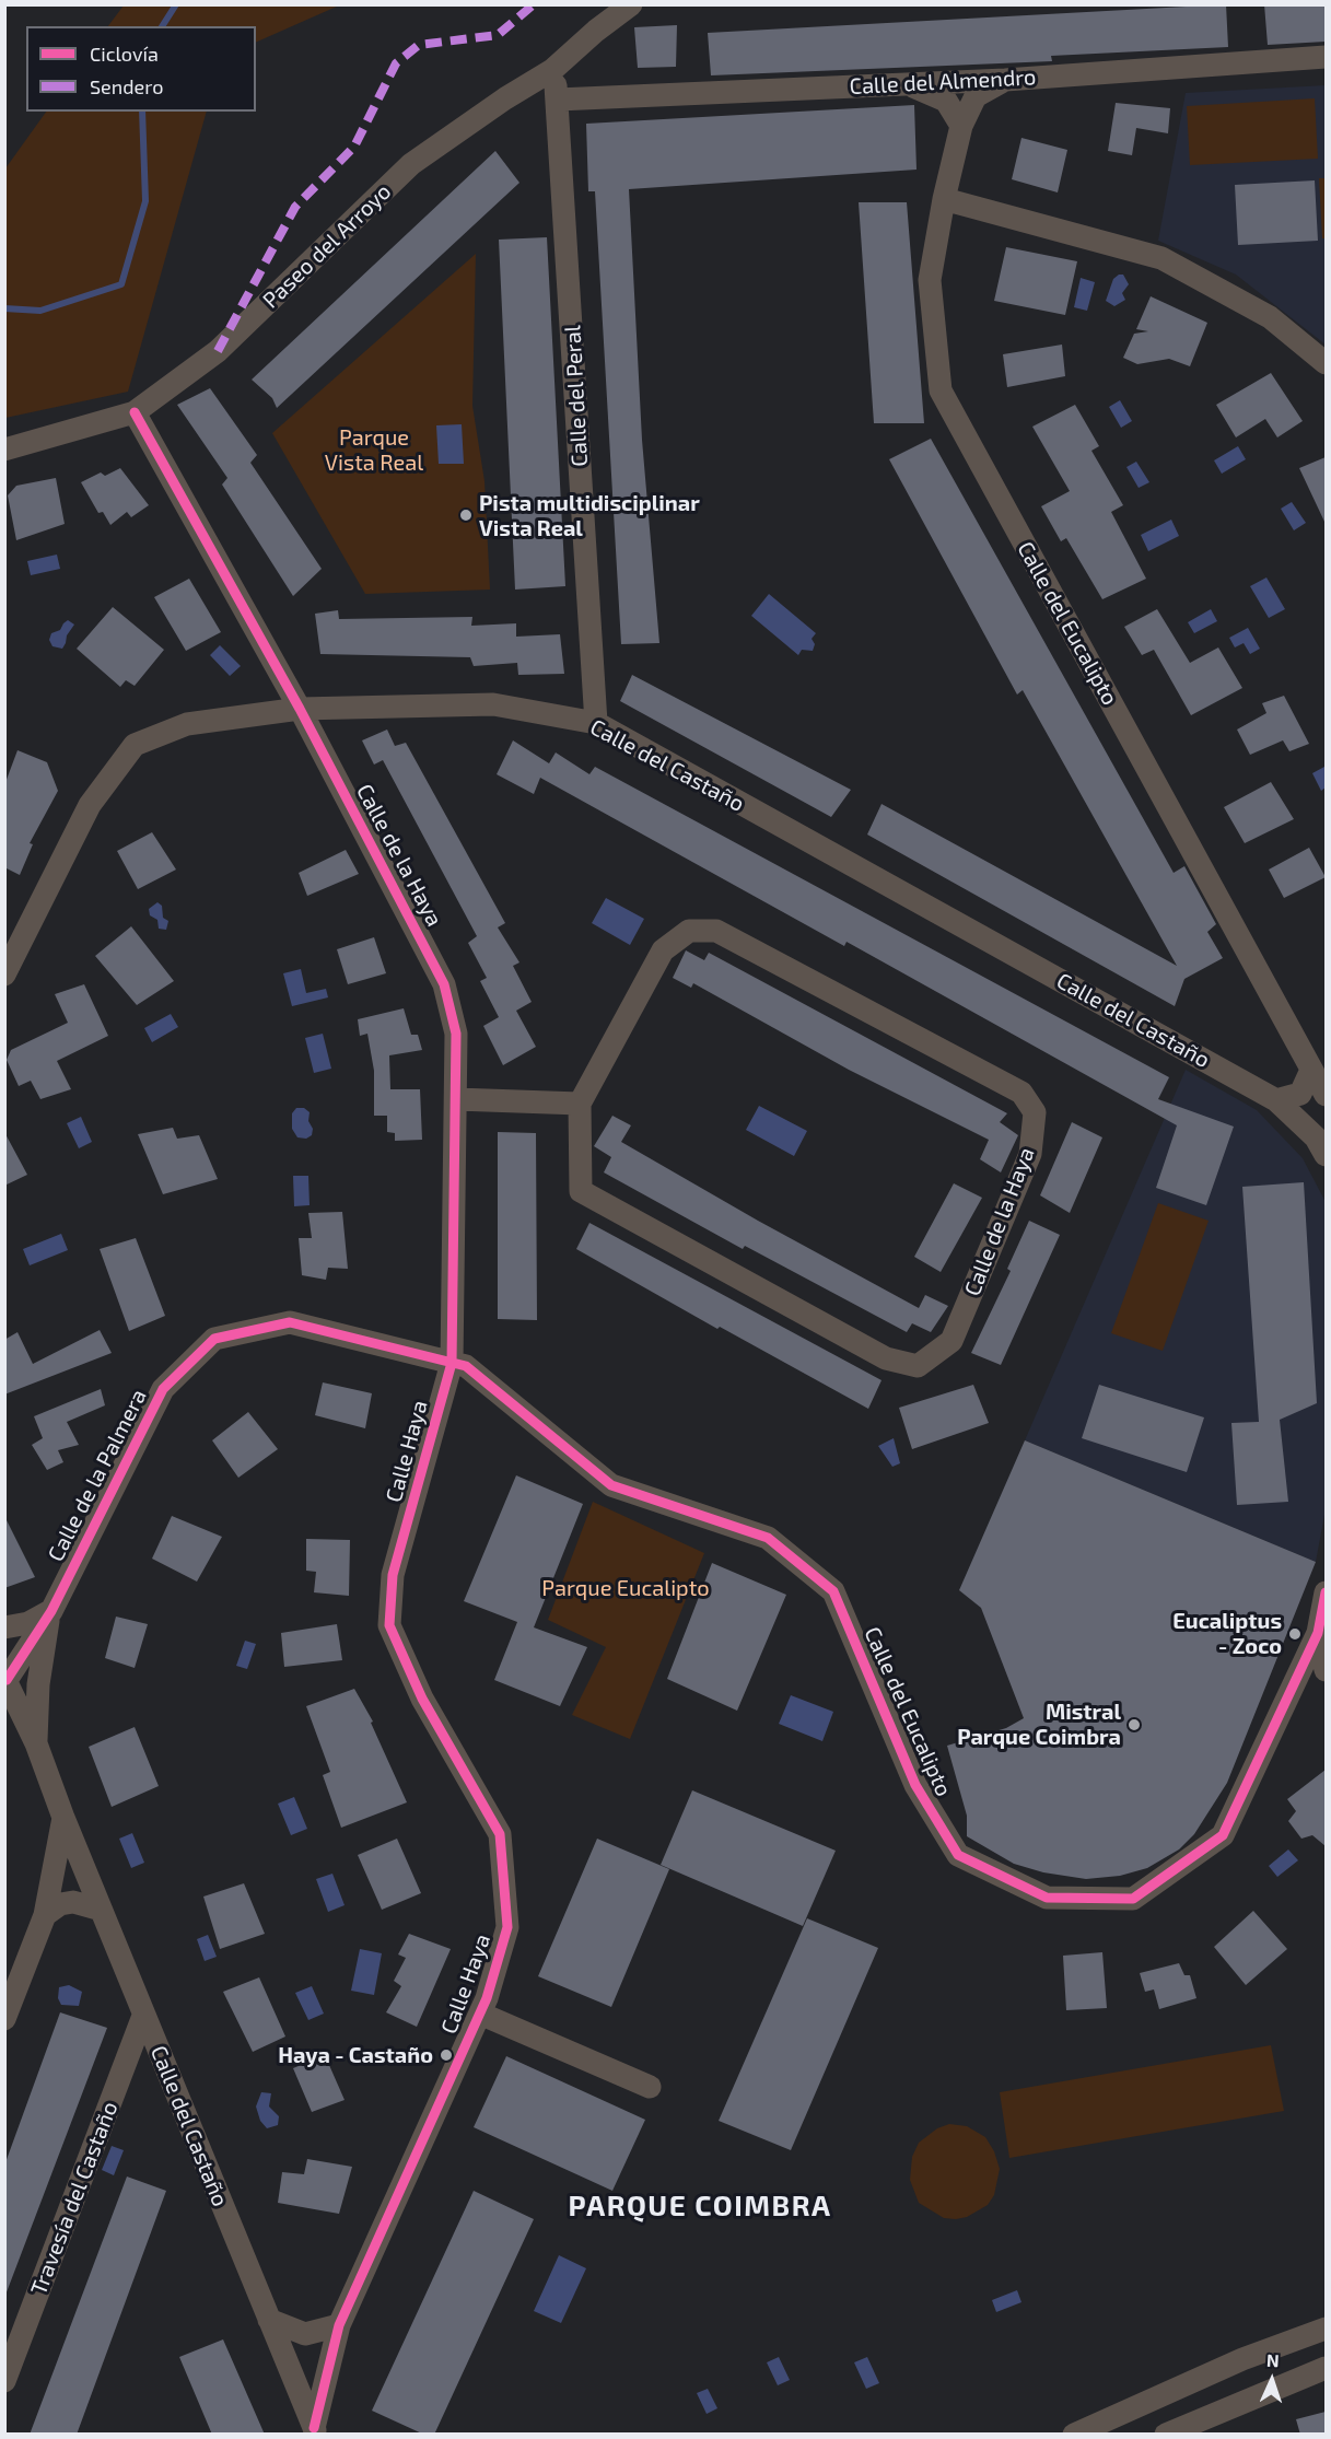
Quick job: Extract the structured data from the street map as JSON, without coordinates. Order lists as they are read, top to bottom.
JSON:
{
  "streets": {
    "street": [
      "Calle del Almendro",
      "Paseo del Arroyo",
      "Calle del Peral",
      "Calle del Eucalipto",
      "Calle del Castaño",
      "Calle de la Haya",
      "Calle Haya",
      "Calle de la Palmera",
      "Travesía del Castaño"
    ]
  },
  "crossings": [
    ["Calle del Almendro", "Calle del Peral"],
    ["Calle del Almendro", "Calle del Eucalipto"],
    ["Paseo del Arroyo", "Calle del Peral"],
    ["Paseo del Arroyo", "Calle de la Haya"],
    ["Calle del Peral", "Calle del Castaño"],
    ["Calle del Eucalipto", "Calle de la Haya"],
    ["Calle del Eucalipto", "Calle Haya"],
    ["Calle del Eucalipto", "Calle de la Palmera"],
    ["Calle del Castaño", "Calle de la Haya"],
    ["Calle del Castaño", "Calle Haya"],
    ["Calle del Castaño", "Calle de la Palmera"],
    ["Calle del Castaño", "Travesía del Castaño"],
    ["Calle de la Haya", "Calle Haya"],
    ["Calle de la Haya", "Calle de la Palmera"],
    ["Calle Haya", "Calle de la Palmera"]
  ],
  "districts": ["PARQUE COIMBRA"],
  "parks": ["Parque Vista Real", "Parque Eucalipto"],
  "places": [
    "Pista multidisciplinar Vista Real",
    "Eucaliptus - Zoco",
    "Mistral Parque Coimbra",
    "Haya - Castaño"
  ],
  "legend": ["Ciclovía", "Sendero"],
  "north": "top"
}
